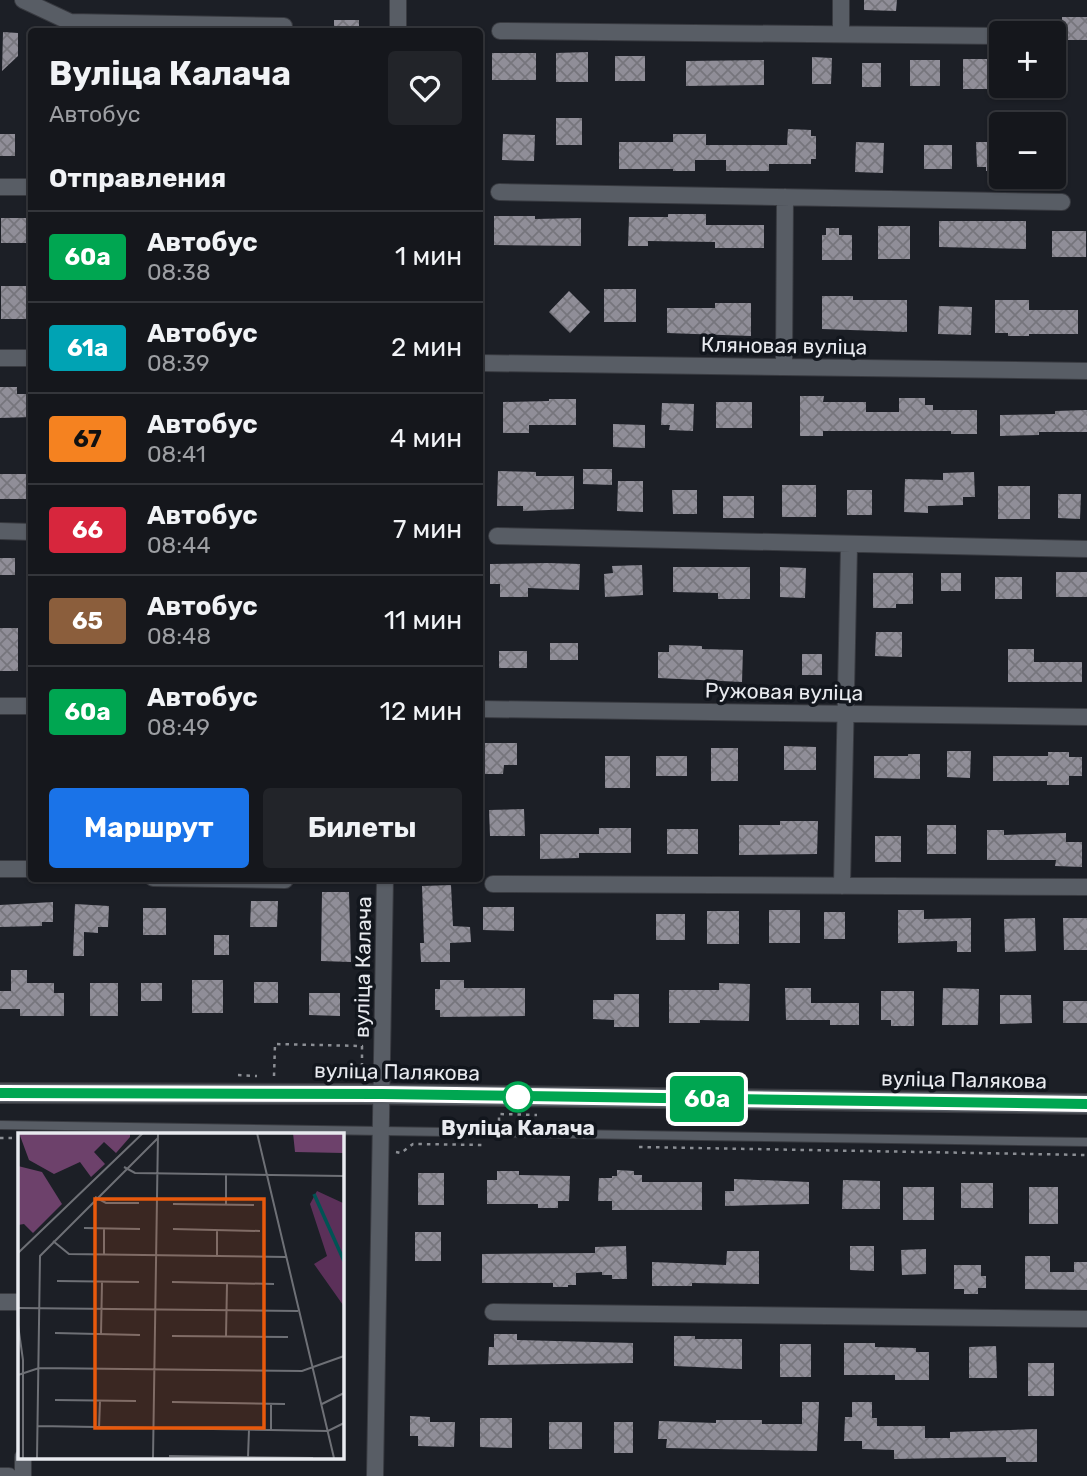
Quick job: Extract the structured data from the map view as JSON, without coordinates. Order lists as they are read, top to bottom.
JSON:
{
  "streets": {
    "street": [
      "Кляновая вуліца",
      "Ружовая вуліца",
      "вуліца Калача",
      "вуліца Палякова"
    ]
  },
  "crossings": [
    ["вуліца Калача", "вуліца Палякова"]
  ],
  "places": ["Вуліца Калача"],
  "lines": ["bus line 60а"],
  "page": {
    "on_map": "60а",
    "map_buttons": ["+", "−"],
    "heading": [
      ["Вуліца Калача", "Автобус"],
      "Отправления"
    ],
    "list": [
      {
        "mark": "60а",
        "name": "Автобус",
        "note": "08:38",
        "value": "1 мин"
      },
      {
        "mark": "61а",
        "name": "Автобус",
        "note": "08:39",
        "value": "2 мин"
      },
      {
        "mark": "67",
        "name": "Автобус",
        "note": "08:41",
        "value": "4 мин"
      },
      {
        "mark": "66",
        "name": "Автобус",
        "note": "08:44",
        "value": "7 мин"
      },
      {
        "mark": "65",
        "name": "Автобус",
        "note": "08:48",
        "value": "11 мин"
      },
      {
        "mark": "60а",
        "name": "Автобус",
        "note": "08:49",
        "value": "12 мин"
      }
    ],
    "buttons": ["Маршрут", "Билеты"]
  }
}
